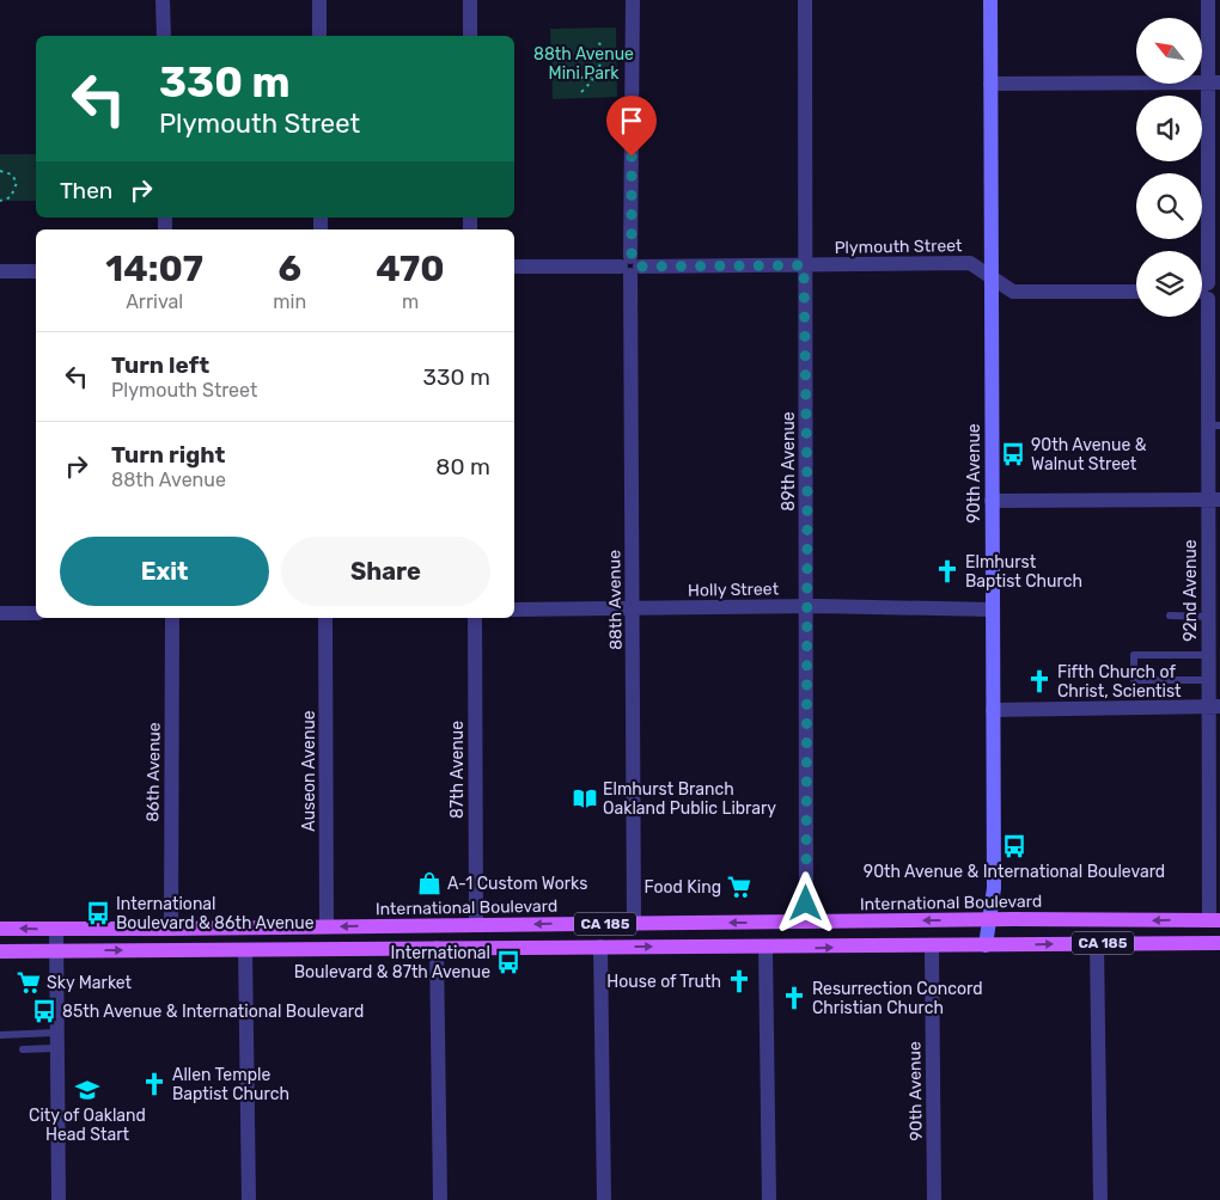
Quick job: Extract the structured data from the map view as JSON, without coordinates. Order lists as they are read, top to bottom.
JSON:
{
  "streets": {
    "main road": ["International Boulevard", "CA 185"],
    "street": [
      "Plymouth Street",
      "89th Avenue",
      "90th Avenue",
      "Holly Street",
      "92nd Avenue",
      "88th Avenue",
      "87th Avenue",
      "Auseon Avenue",
      "86th Avenue"
    ]
  },
  "crossings": [
    ["Plymouth Street", "89th Avenue"],
    ["Plymouth Street", "90th Avenue"],
    ["Plymouth Street", "88th Avenue"],
    ["89th Avenue", "Holly Street"],
    ["89th Avenue", "International Boulevard"],
    ["90th Avenue", "Holly Street"],
    ["90th Avenue", "International Boulevard"],
    ["90th Avenue", "CA 185"],
    ["Holly Street", "88th Avenue"],
    ["92nd Avenue", "International Boulevard"],
    ["88th Avenue", "International Boulevard"],
    ["87th Avenue", "International Boulevard"],
    ["Auseon Avenue", "International Boulevard"],
    ["86th Avenue", "International Boulevard"]
  ],
  "parks": ["88th Avenue Mini Park"],
  "places": {
    "bus stop": [
      "90th Avenue & Walnut Street",
      "90th Avenue & International Boulevard",
      "International Boulevard & 86th Avenue",
      "International Boulevard & 87th Avenue",
      "85th Avenue & International Boulevard"
    ],
    "church": [
      "Elmhurst Baptist Church",
      "Fifth Church of Christ, Scientist",
      "House of Truth",
      "Resurrection Concord Christian Church",
      "Allen Temple Baptist Church"
    ],
    "library": ["Elmhurst Branch Oakland Public Library"],
    "shop": ["A-1 Custom Works"],
    "supermarket": ["Food King", "Sky Market"],
    "school or university": ["City of Oakland Head Start"]
  },
  "north": "top left",
  "page": {
    "turn": ["330 m", "Plymouth Street"],
    "then": "Then",
    "eta": [
      "14:07",
      "Arrival",
      "6",
      "min",
      "470",
      "m"
    ],
    "list": [
      {
        "name": "Turn left",
        "note": "Plymouth Street",
        "value": "330 m"
      },
      {
        "name": "Turn right",
        "note": "88th Avenue",
        "value": "80 m"
      }
    ],
    "buttons": ["Exit", "Share"]
  }
}
